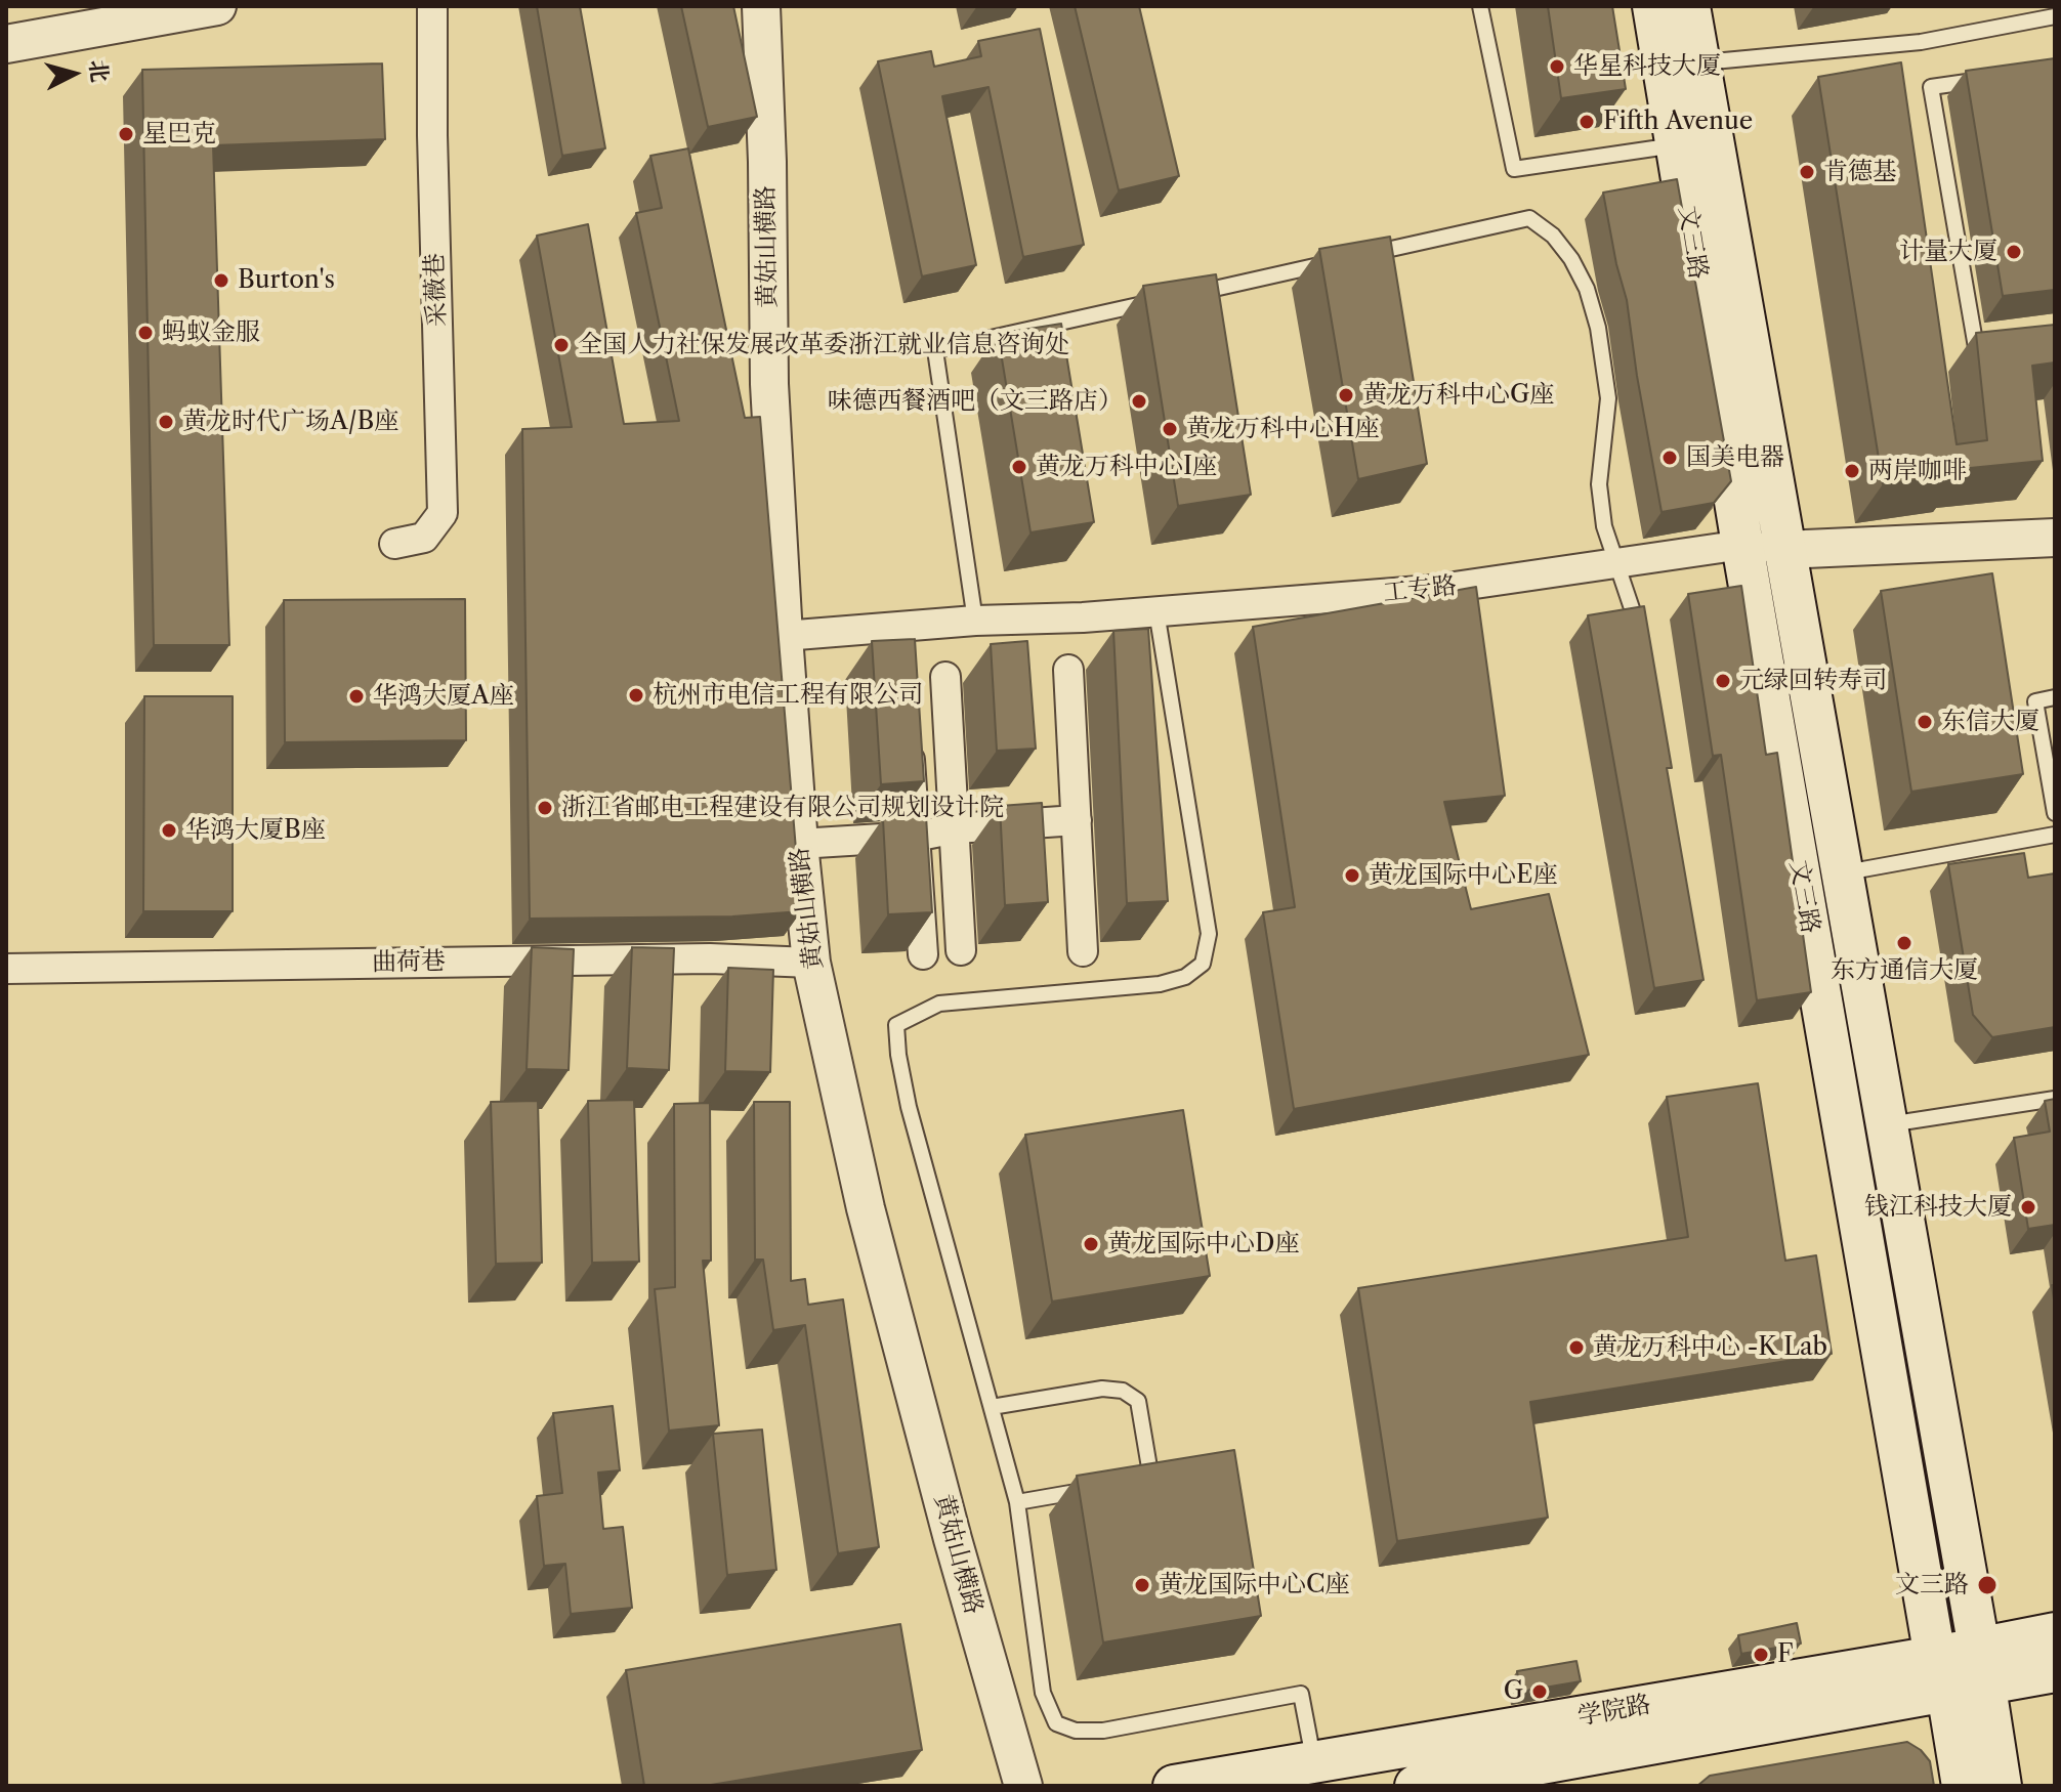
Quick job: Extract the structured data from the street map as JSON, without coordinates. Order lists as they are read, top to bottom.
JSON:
{
  "streets": {
    "main road": ["文三路", "学院路"],
    "street": [
      "黄姑山横路",
      "采薇巷",
      "工专路",
      "曲荷巷"
    ]
  },
  "crossings": [
    ["文三路", "工专路"],
    ["文三路", "学院路"],
    ["黄姑山横路", "工专路"],
    ["黄姑山横路", "曲荷巷"]
  ],
  "places": [
    "华星科技大厦",
    "Fifth Avenue",
    "星巴克",
    "肯德基",
    "计量大厦",
    "Burton's",
    "蚂蚁金服",
    "全国人力社保发展改革委浙江就业信息咨询处",
    "黄龙万科中心G座",
    "味德西餐酒吧（文三路店）",
    "黄龙时代广场A/B座",
    "黄龙万科中心H座",
    "国美电器",
    "黄龙万科中心I座",
    "两岸咖啡",
    "元绿回转寿司",
    "杭州市电信工程有限公司",
    "华鸿大厦A座",
    "东信大厦",
    "浙江省邮电工程建设有限公司规划设计院",
    "华鸿大厦B座",
    "黄龙国际中心E座",
    "东方通信大厦",
    "钱江科技大厦",
    "黄龙国际中心D座",
    "黄龙万科中心 -K Lab",
    "黄龙国际中心C座",
    "文三路",
    "F",
    "G"
  ],
  "north": "right"
}
